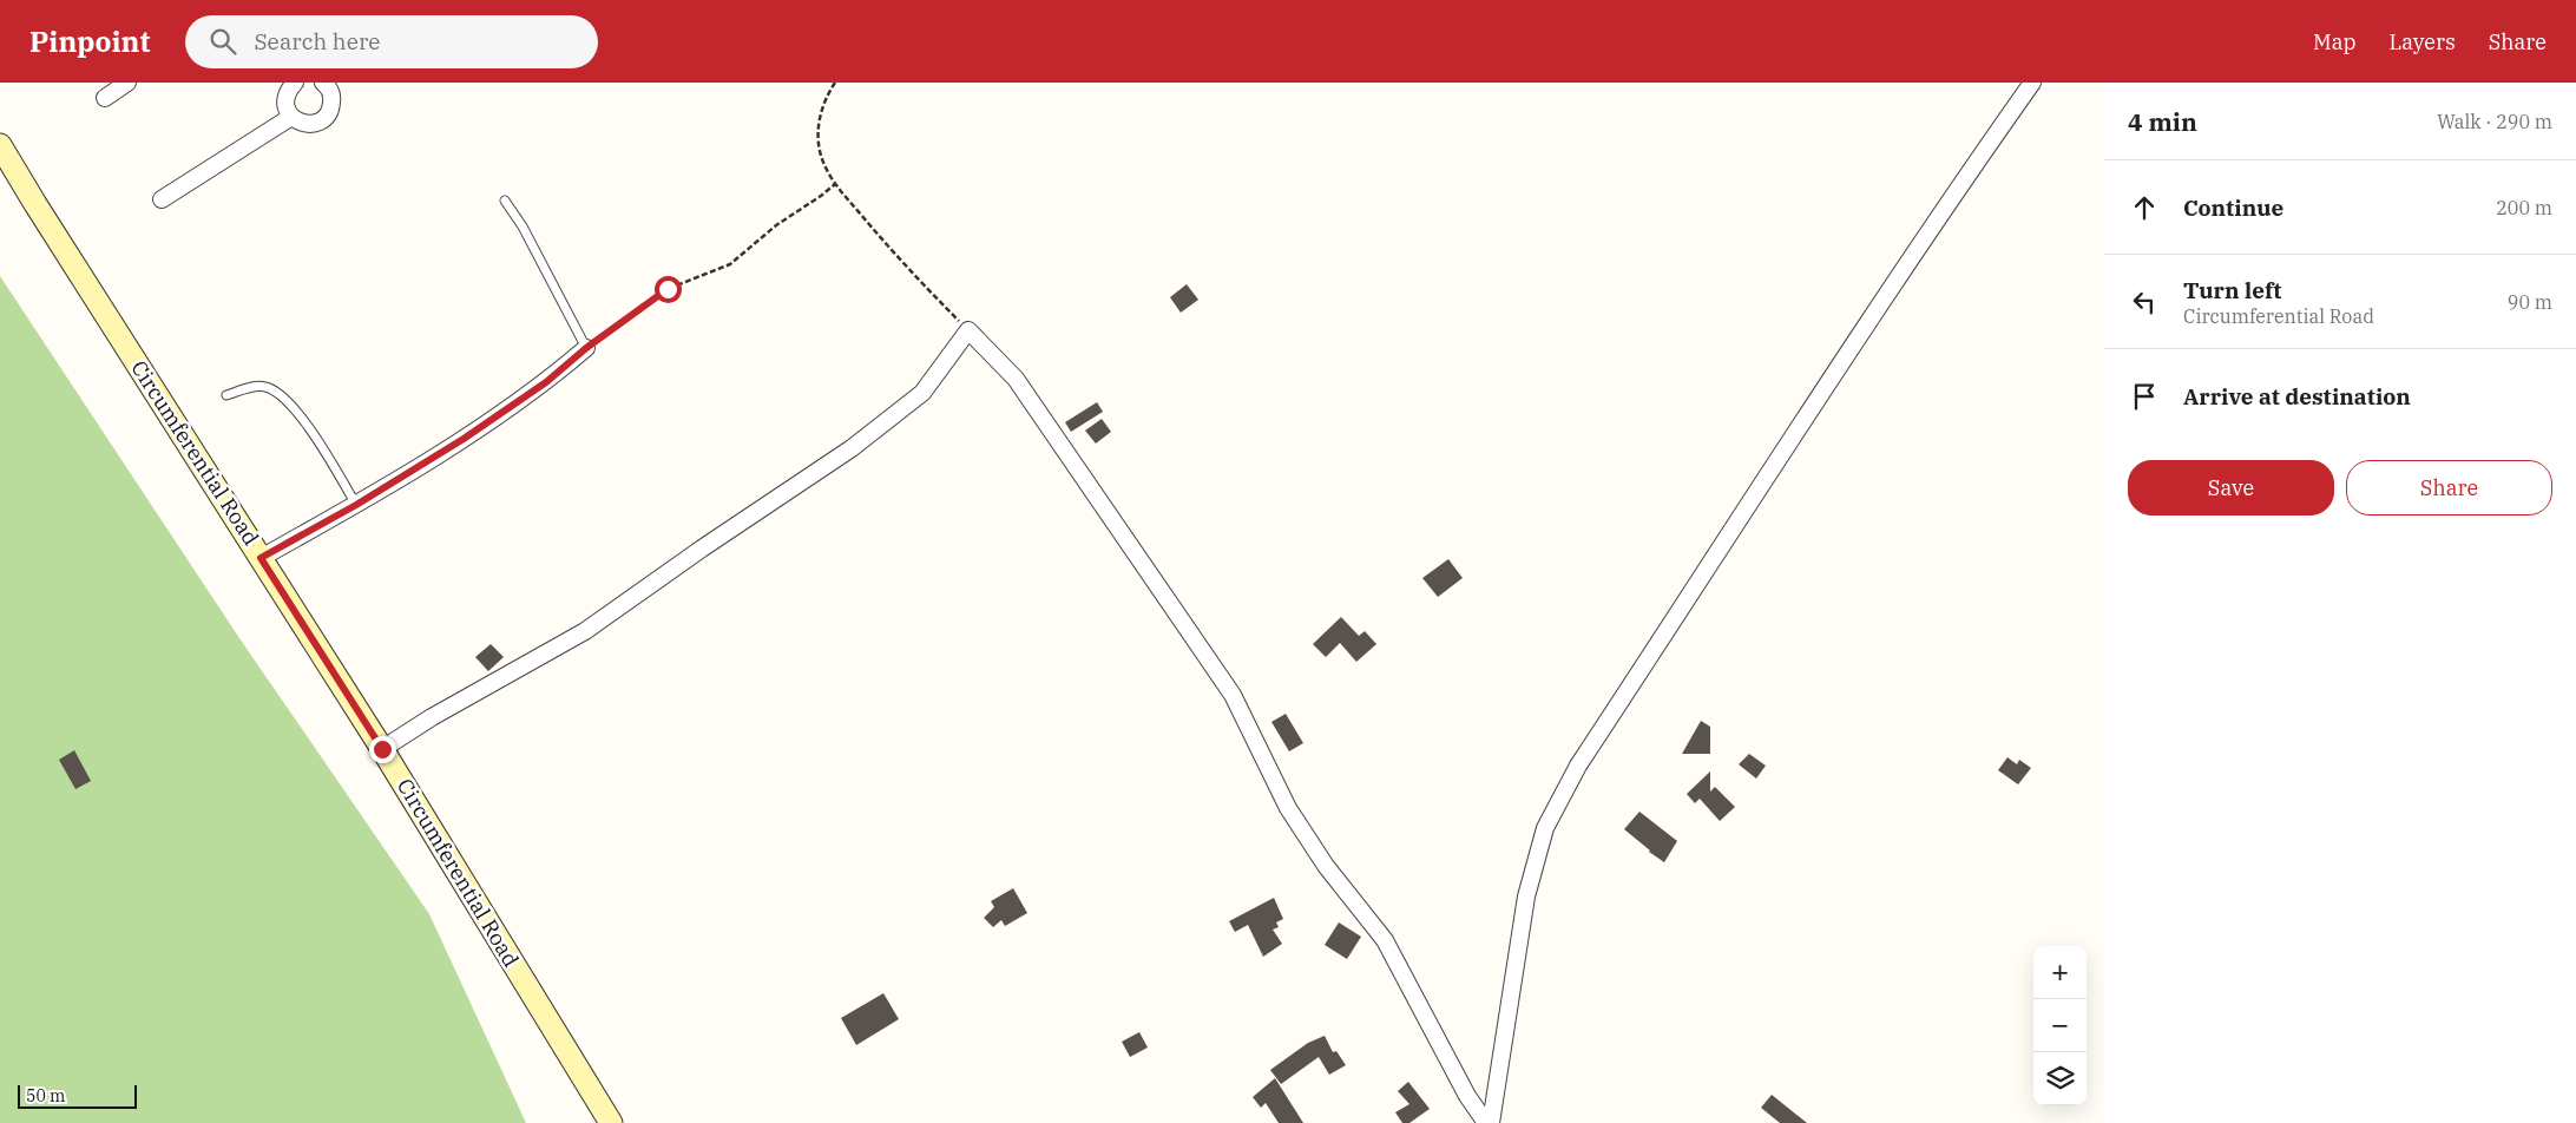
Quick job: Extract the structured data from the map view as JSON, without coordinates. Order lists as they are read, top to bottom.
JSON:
{
  "streets": {
    "main road": ["Circumferential Road"]
  },
  "scale_bar": "50 m",
  "page": {
    "header": "Pinpoint",
    "search": "Search here",
    "nav": ["Map", "Layers", "Share"],
    "heading": ["4 min", "Walk · 290 m"],
    "list": [
      ["Continue", "200 m"],
      ["Turn left", "Circumferential Road", "90 m"],
      "Arrive at destination"
    ],
    "buttons": ["Save", "Share"],
    "map_buttons": ["+", "−"],
    "scale": "50 m"
  }
}
